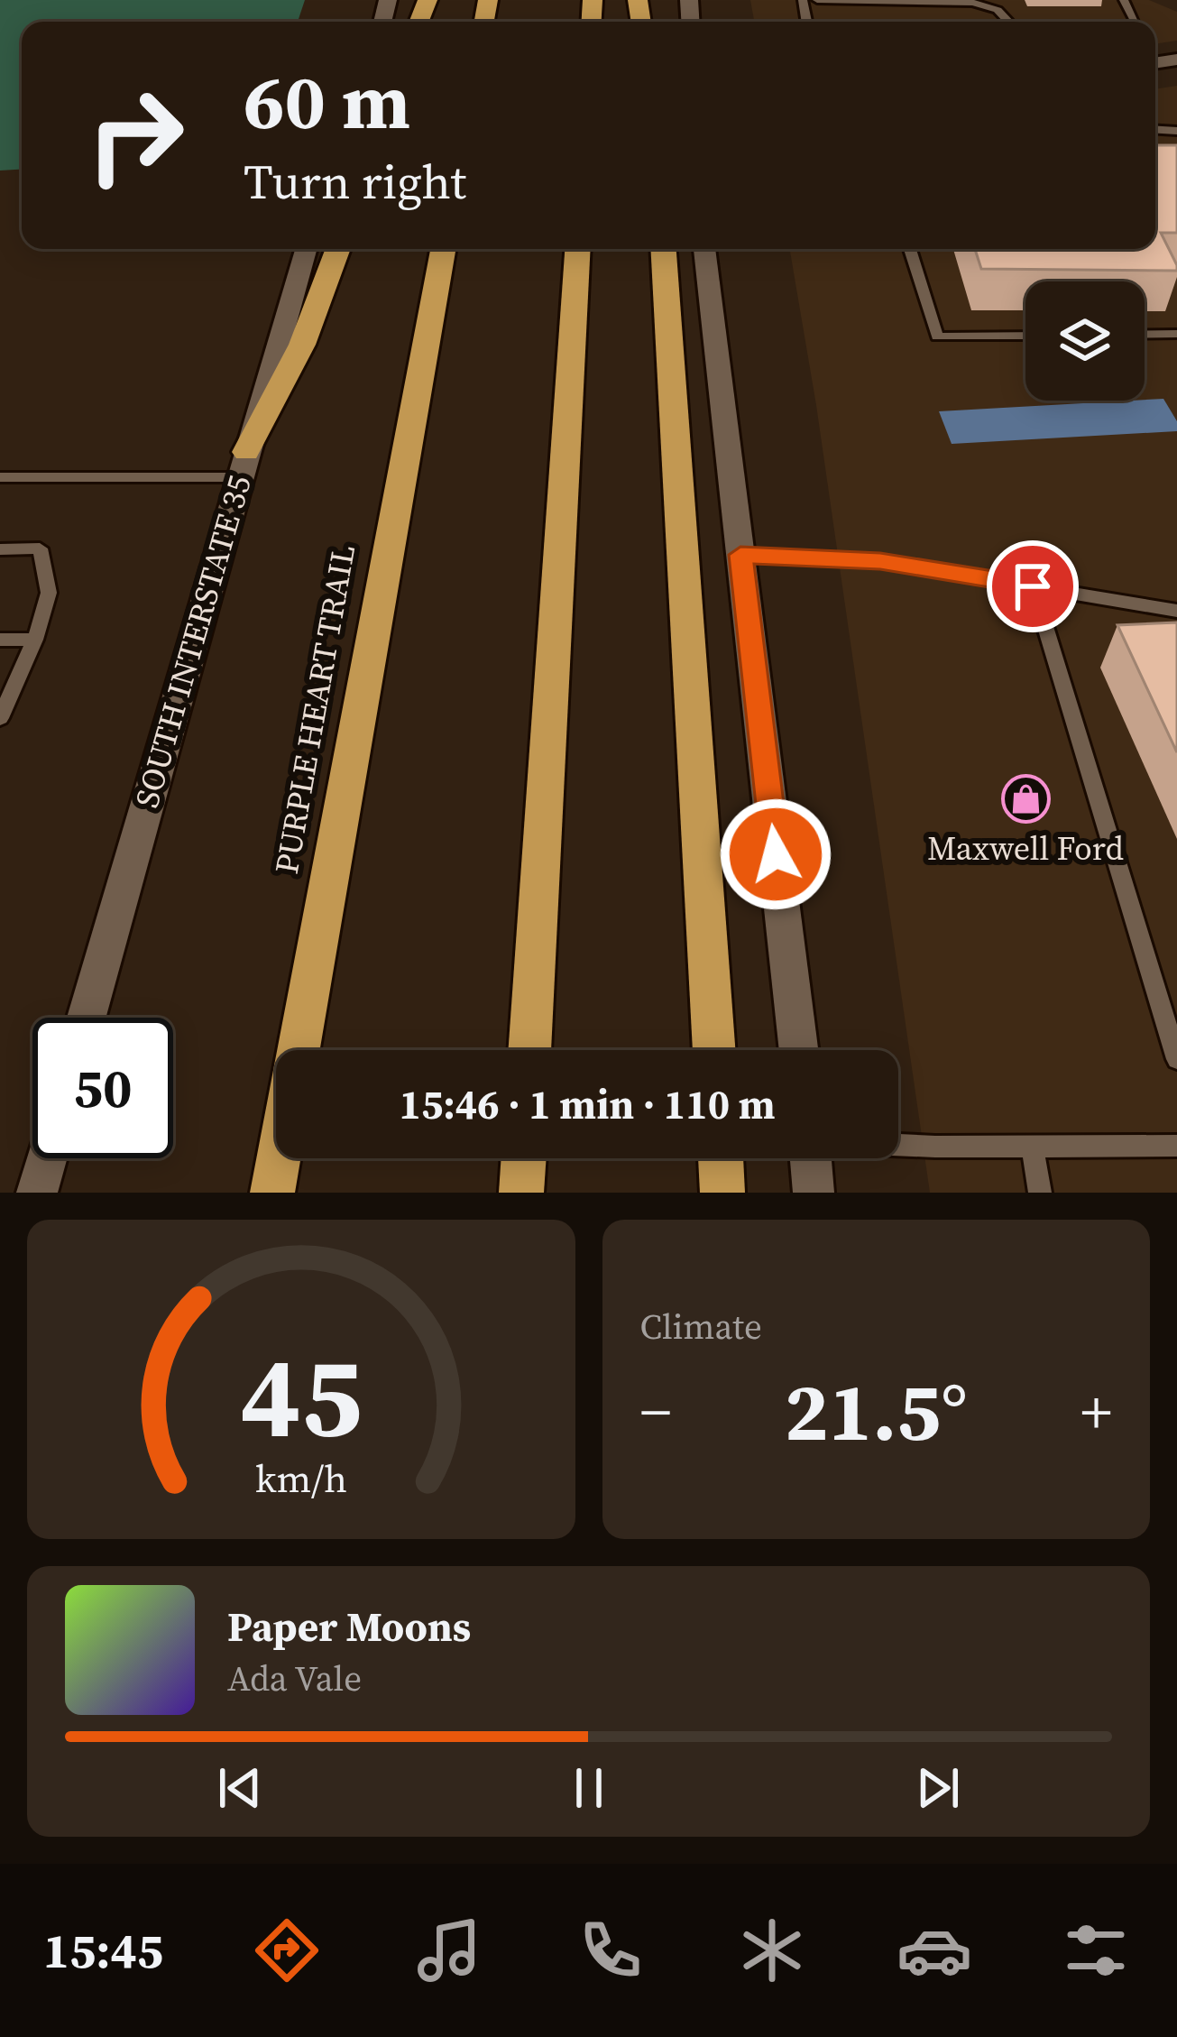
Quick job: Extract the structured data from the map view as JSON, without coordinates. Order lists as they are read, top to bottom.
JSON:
{
  "streets": {
    "highway": ["PURPLE HEART TRAIL"],
    "main road": ["SOUTH INTERSTATE 35"]
  },
  "places": {
    "shop": ["Maxwell Ford"]
  },
  "page": {
    "turn": ["60 m", "Turn right"],
    "limit": "50",
    "trip": "15:46 · 1 min · 110 m",
    "tile": "Climate",
    "heat": ["−", "21.5°", "+"],
    "song": ["Paper Moons", "Ada Vale"],
    "tabs": "15:45",
    "gauge": ["45", "km/h"]
  }
}
